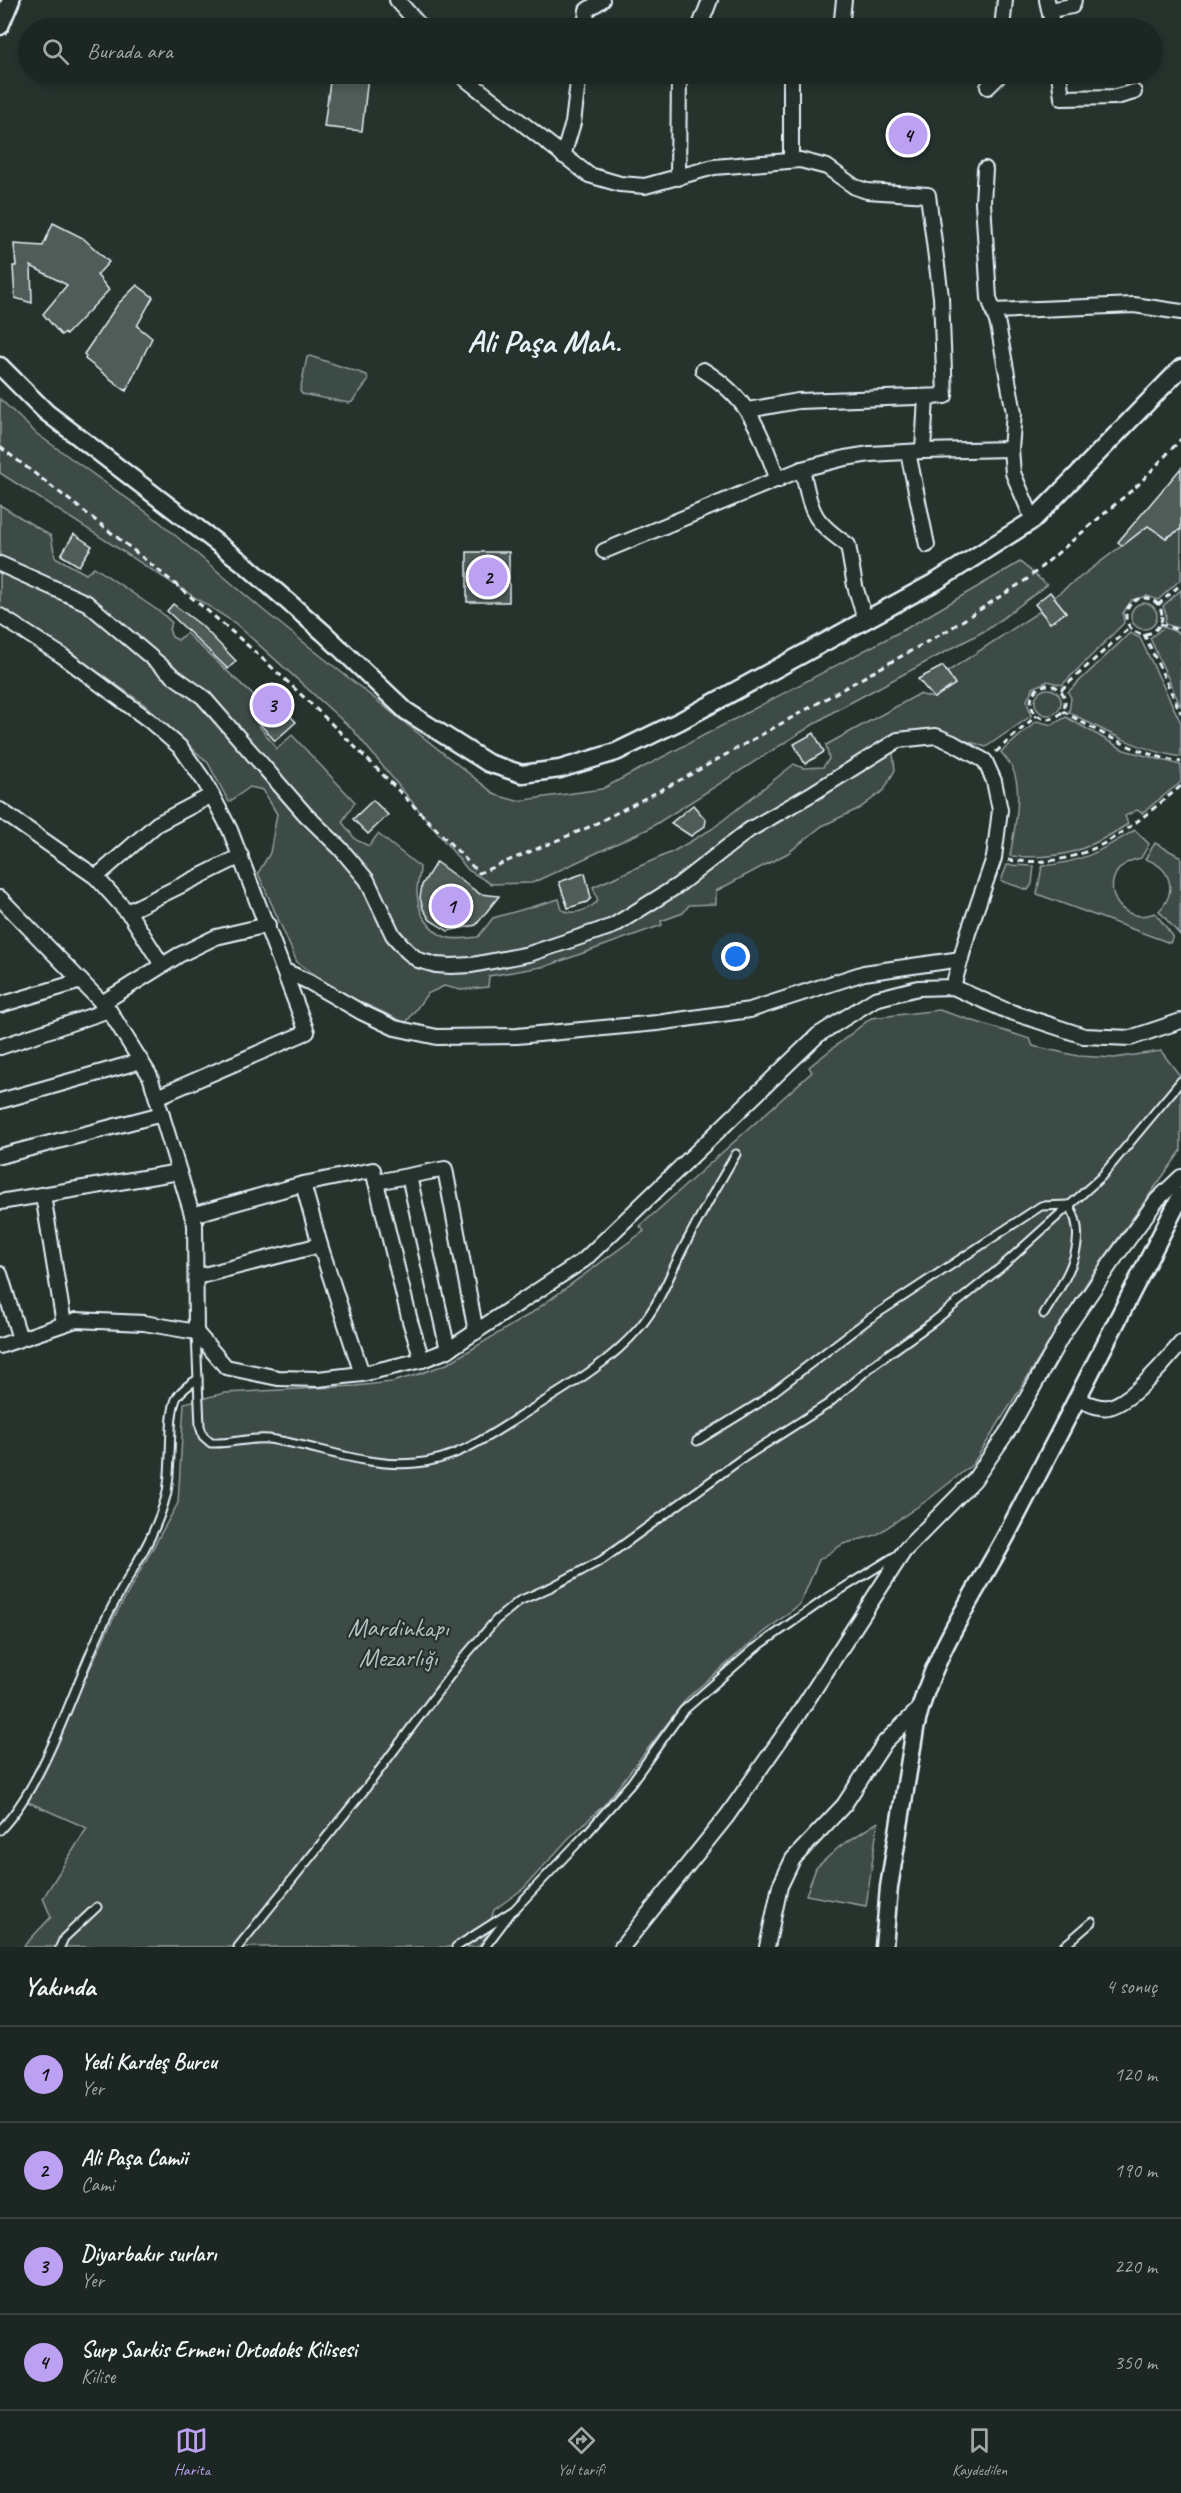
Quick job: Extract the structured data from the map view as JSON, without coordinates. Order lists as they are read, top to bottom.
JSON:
{
  "districts": ["Ali Paşa Mah."],
  "parks": ["Mardinkapı Mezarlığı"],
  "page": {
    "search": "Burada ara",
    "pins": [
      "4",
      "2",
      "3",
      "1"
    ],
    "heading": ["Yakında", "4 sonuç"],
    "list": [
      {
        "mark": "1",
        "name": "Yedi Kardeş Burcu",
        "note": "Yer",
        "value": "120 m"
      },
      {
        "mark": "2",
        "name": "Ali Paşa Camii",
        "note": "Cami",
        "value": "190 m"
      },
      {
        "mark": "3",
        "name": "Diyarbakır surları",
        "note": "Yer",
        "value": "220 m"
      },
      {
        "mark": "4",
        "name": "Surp Sarkis Ermeni Ortodoks Kilisesi",
        "note": "Kilise",
        "value": "350 m"
      }
    ],
    "nav": ["Harita", "Yol tarifi", "Kaydedilen"]
  }
}
